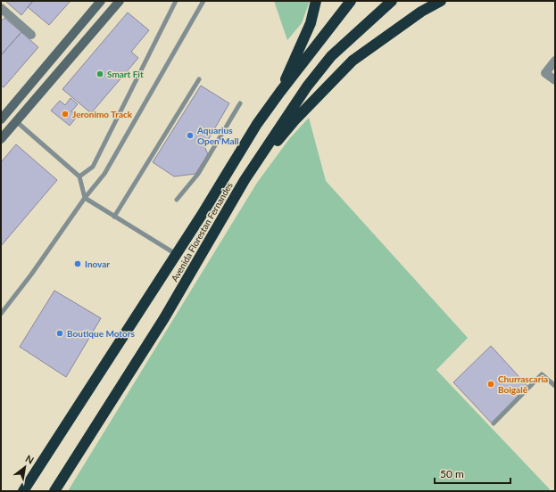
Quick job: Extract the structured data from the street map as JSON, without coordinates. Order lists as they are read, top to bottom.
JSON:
{
  "streets": {
    "highway": ["Avenida Florestan Fernandes"]
  },
  "places": [
    "Smart Fit",
    "Jeronimo Track",
    "Aquarius Open Mall",
    "Inovar",
    "Boutique Motors",
    "Churrascaria Boigalê"
  ],
  "scale_bar": "50 m",
  "north": "top right"
}
